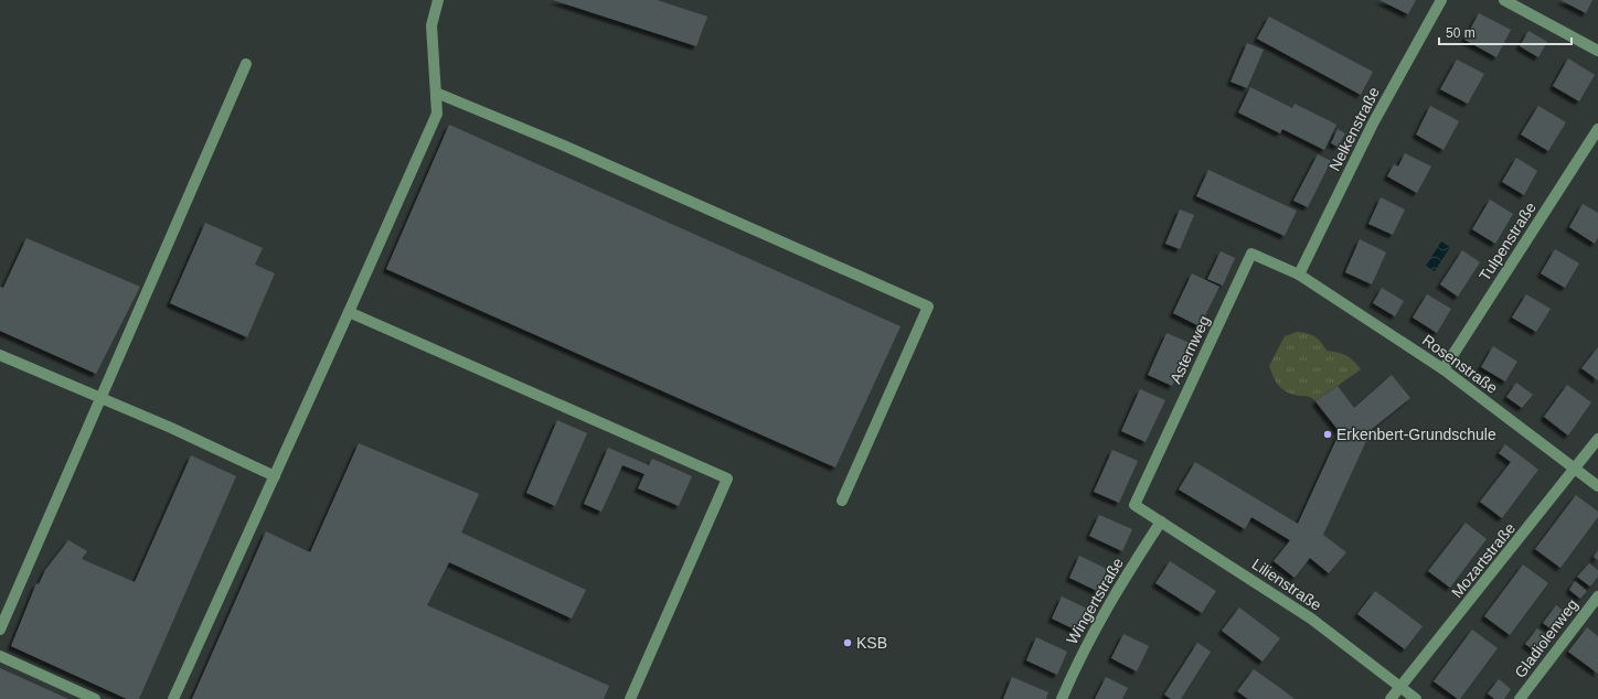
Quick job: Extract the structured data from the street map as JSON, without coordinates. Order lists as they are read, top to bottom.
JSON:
{
  "streets": {
    "street": [
      "Nelkenstraße",
      "Tulpenstraße",
      "Asternweg",
      "Rosenstraße",
      "Mozartstraße",
      "Lilienstraße",
      "Wingertstraße",
      "Gladiolenweg"
    ]
  },
  "crossings": [
    ["Nelkenstraße", "Asternweg"],
    ["Nelkenstraße", "Rosenstraße"],
    ["Tulpenstraße", "Rosenstraße"],
    ["Asternweg", "Rosenstraße"],
    ["Asternweg", "Lilienstraße"],
    ["Rosenstraße", "Mozartstraße"],
    ["Mozartstraße", "Lilienstraße"],
    ["Lilienstraße", "Wingertstraße"]
  ],
  "places": ["Erkenbert-Grundschule", "KSB"],
  "scale_bar": "50 m"
}
